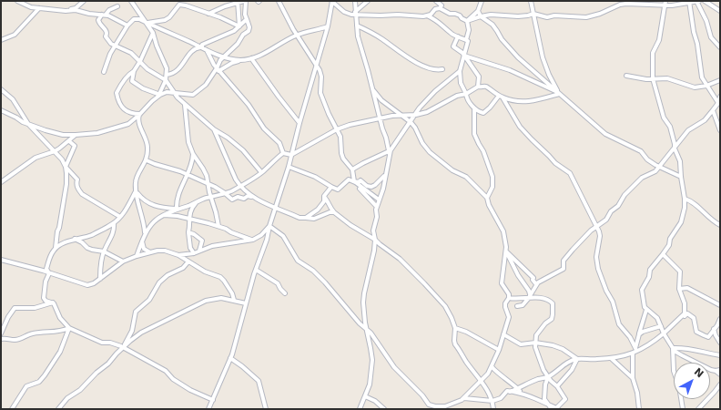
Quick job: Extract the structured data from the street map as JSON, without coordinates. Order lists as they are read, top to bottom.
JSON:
{
  "north": "top right"
}
